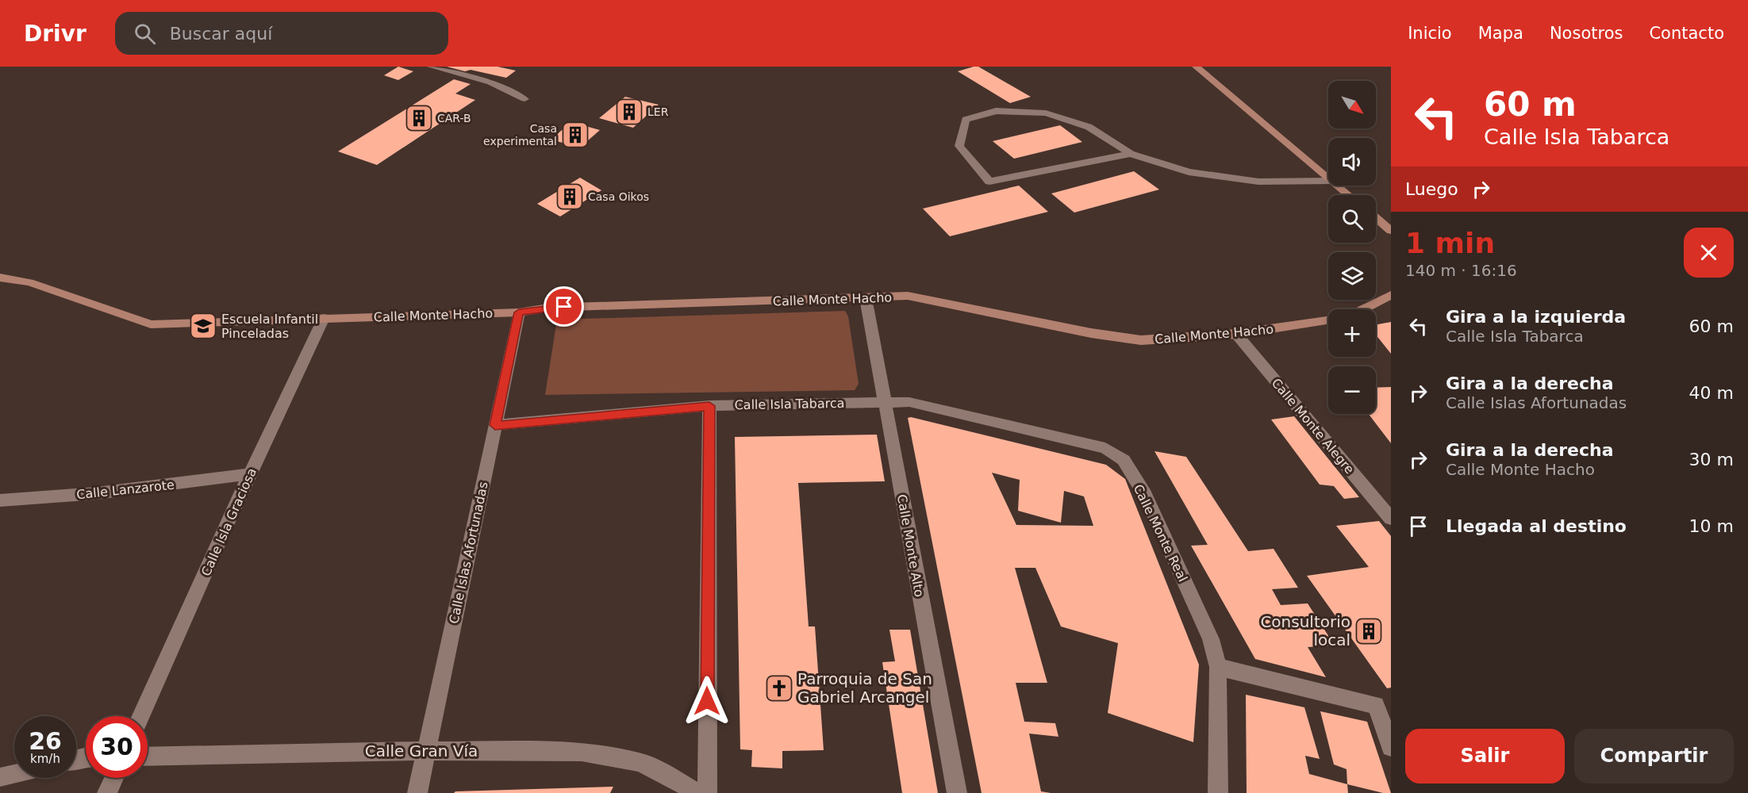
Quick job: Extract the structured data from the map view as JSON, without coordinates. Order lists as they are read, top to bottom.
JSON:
{
  "streets": {
    "main road": ["Calle Monte Hacho"],
    "street": [
      "Calle Isla Tabarca",
      "Calle Monte Alegre",
      "Calle Lanzarote",
      "Calle Isla Graciosa",
      "Calle Monte Real",
      "Calle Monte Alto",
      "Calle Islas Afortunadas",
      "Calle Gran Vía"
    ]
  },
  "crossings": [
    ["Calle Monte Hacho", "Calle Monte Alegre"],
    ["Calle Monte Hacho", "Calle Isla Graciosa"],
    ["Calle Monte Hacho", "Calle Monte Alto"],
    ["Calle Monte Hacho", "Calle Islas Afortunadas"],
    ["Calle Isla Tabarca", "Calle Monte Real"],
    ["Calle Isla Tabarca", "Calle Monte Alto"],
    ["Calle Isla Tabarca", "Calle Islas Afortunadas"],
    ["Calle Lanzarote", "Calle Isla Graciosa"],
    ["Calle Monte Real", "Calle Monte Alto"],
    ["Calle Islas Afortunadas", "Calle Gran Vía"]
  ],
  "places": {
    "building": [
      "LER",
      "CAR-B",
      "Casa experimental",
      "Casa Oikos",
      "Consultorio local"
    ],
    "school or university": ["Escuela Infantil Pinceladas"],
    "church": ["Parroquia de San Gabriel Arcangel"]
  },
  "north": "bottom right",
  "page": {
    "header": "Drivr",
    "search": "Buscar aquí",
    "nav": [
      "Inicio",
      "Mapa",
      "Nosotros",
      "Contacto"
    ],
    "turn": ["60 m", "Calle Isla Tabarca"],
    "map_buttons": ["+", "−"],
    "then": "Luego",
    "heading": ["1 min", "140 m · 16:16"],
    "list": [
      {
        "name": "Gira a la izquierda",
        "note": "Calle Isla Tabarca",
        "value": "60 m"
      },
      {
        "name": "Gira a la derecha",
        "note": "Calle Islas Afortunadas",
        "value": "40 m"
      },
      {
        "name": "Gira a la derecha",
        "note": "Calle Monte Hacho",
        "value": "30 m"
      },
      {
        "name": "Llegada al destino",
        "value": "10 m"
      }
    ],
    "speed": "26 km/h",
    "limit": "30",
    "buttons": ["Salir", "Compartir"]
  }
}
